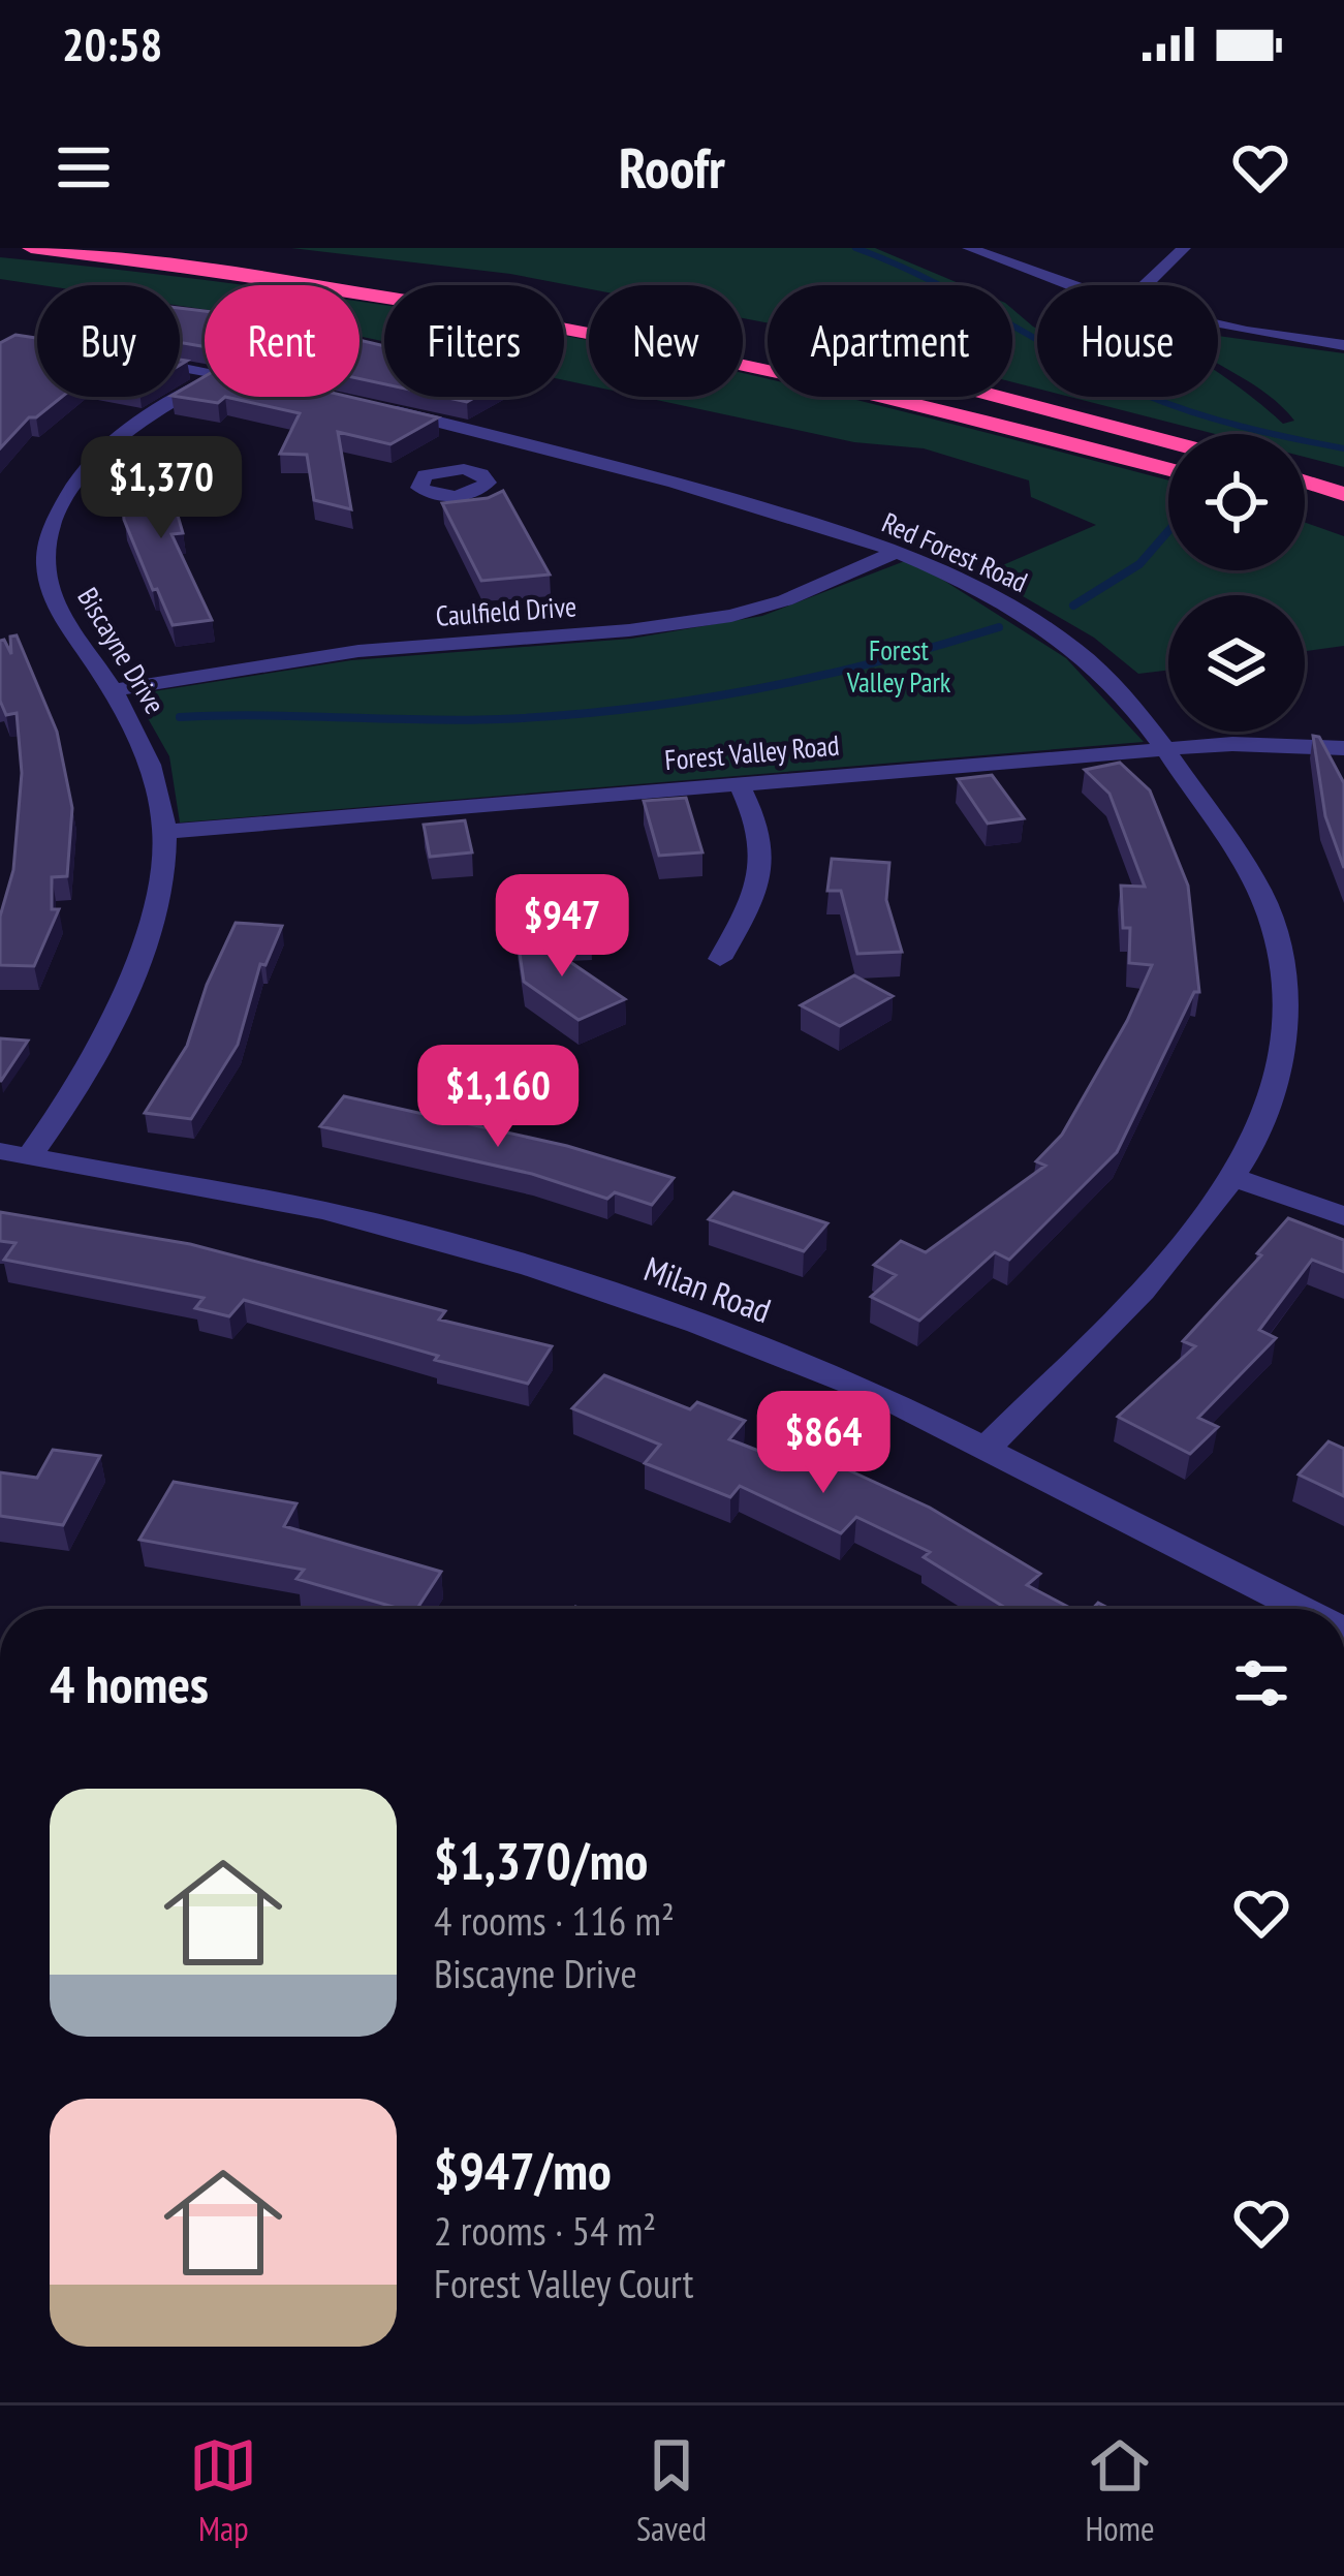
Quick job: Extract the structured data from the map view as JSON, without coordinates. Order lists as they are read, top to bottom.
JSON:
{
  "streets": {
    "street": [
      "Red Forest Road",
      "Caulfield Drive",
      "Biscayne Drive",
      "Forest Valley Road",
      "Milan Road"
    ]
  },
  "crossings": [
    ["Red Forest Road", "Caulfield Drive"],
    ["Red Forest Road", "Forest Valley Road"],
    ["Red Forest Road", "Milan Road"],
    ["Caulfield Drive", "Biscayne Drive"],
    ["Biscayne Drive", "Forest Valley Road"],
    ["Biscayne Drive", "Milan Road"]
  ],
  "parks": ["Forest Valley Park"],
  "page": {
    "status": "20:58",
    "header": "Roofr",
    "chip": [
      "Buy",
      "Rent",
      "Filters",
      "New",
      "Apartment",
      "House"
    ],
    "price": [
      "$1,370",
      "$947",
      "$1,160",
      "$864"
    ],
    "heading": "4 homes",
    "list": [
      {
        "name": "$1,370/mo",
        "note": "4 rooms · 116 m² · Biscayne Drive"
      },
      {
        "name": "$947/mo",
        "note": "2 rooms · 54 m² · Forest Valley Court"
      }
    ],
    "tabs": ["Map", "Saved", "Home"]
  }
}
